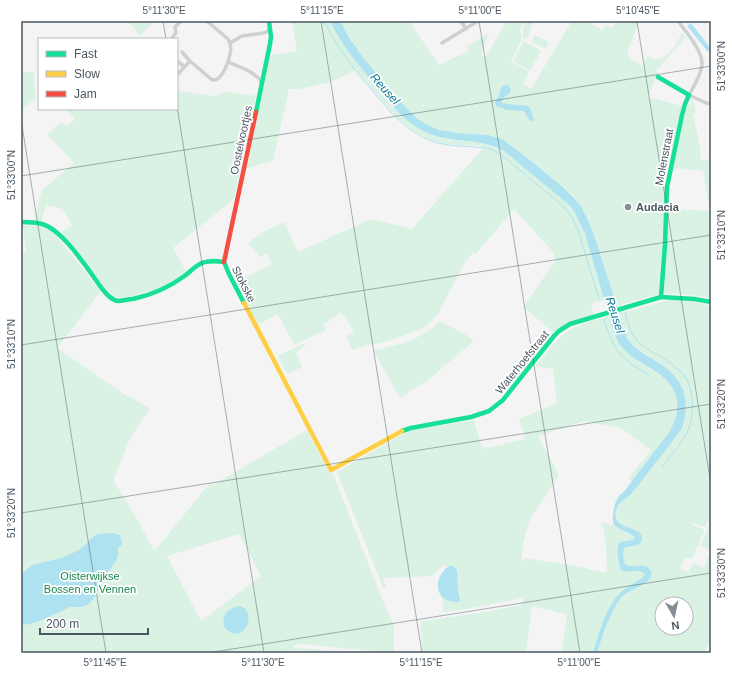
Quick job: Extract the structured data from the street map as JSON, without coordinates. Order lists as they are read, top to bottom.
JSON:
{
  "streets": {
    "street": [
      "Oostelvoortjes",
      "Molenstraat",
      "Stokske",
      "Waterhoefstraat"
    ]
  },
  "crossings": [
    ["Oostelvoortjes", "Stokske"],
    ["Molenstraat", "Waterhoefstraat"],
    ["Stokske", "Waterhoefstraat"]
  ],
  "water": ["Reusel"],
  "parks": ["Oisterwijkse Bossen en Vennen"],
  "places": ["Audacia"],
  "legend": ["Fast", "Slow", "Jam"],
  "scale_bar": "200 m",
  "north": "bottom",
  "coordinates": [
    "5°11'30\"E",
    "5°11'15\"E",
    "5°11'00\"E",
    "5°10'45\"E",
    "51°33'00\"N",
    "51°33'10\"N",
    "51°33'20\"N",
    "51°33'30\"N",
    "5°11'45\"E"
  ]
}
